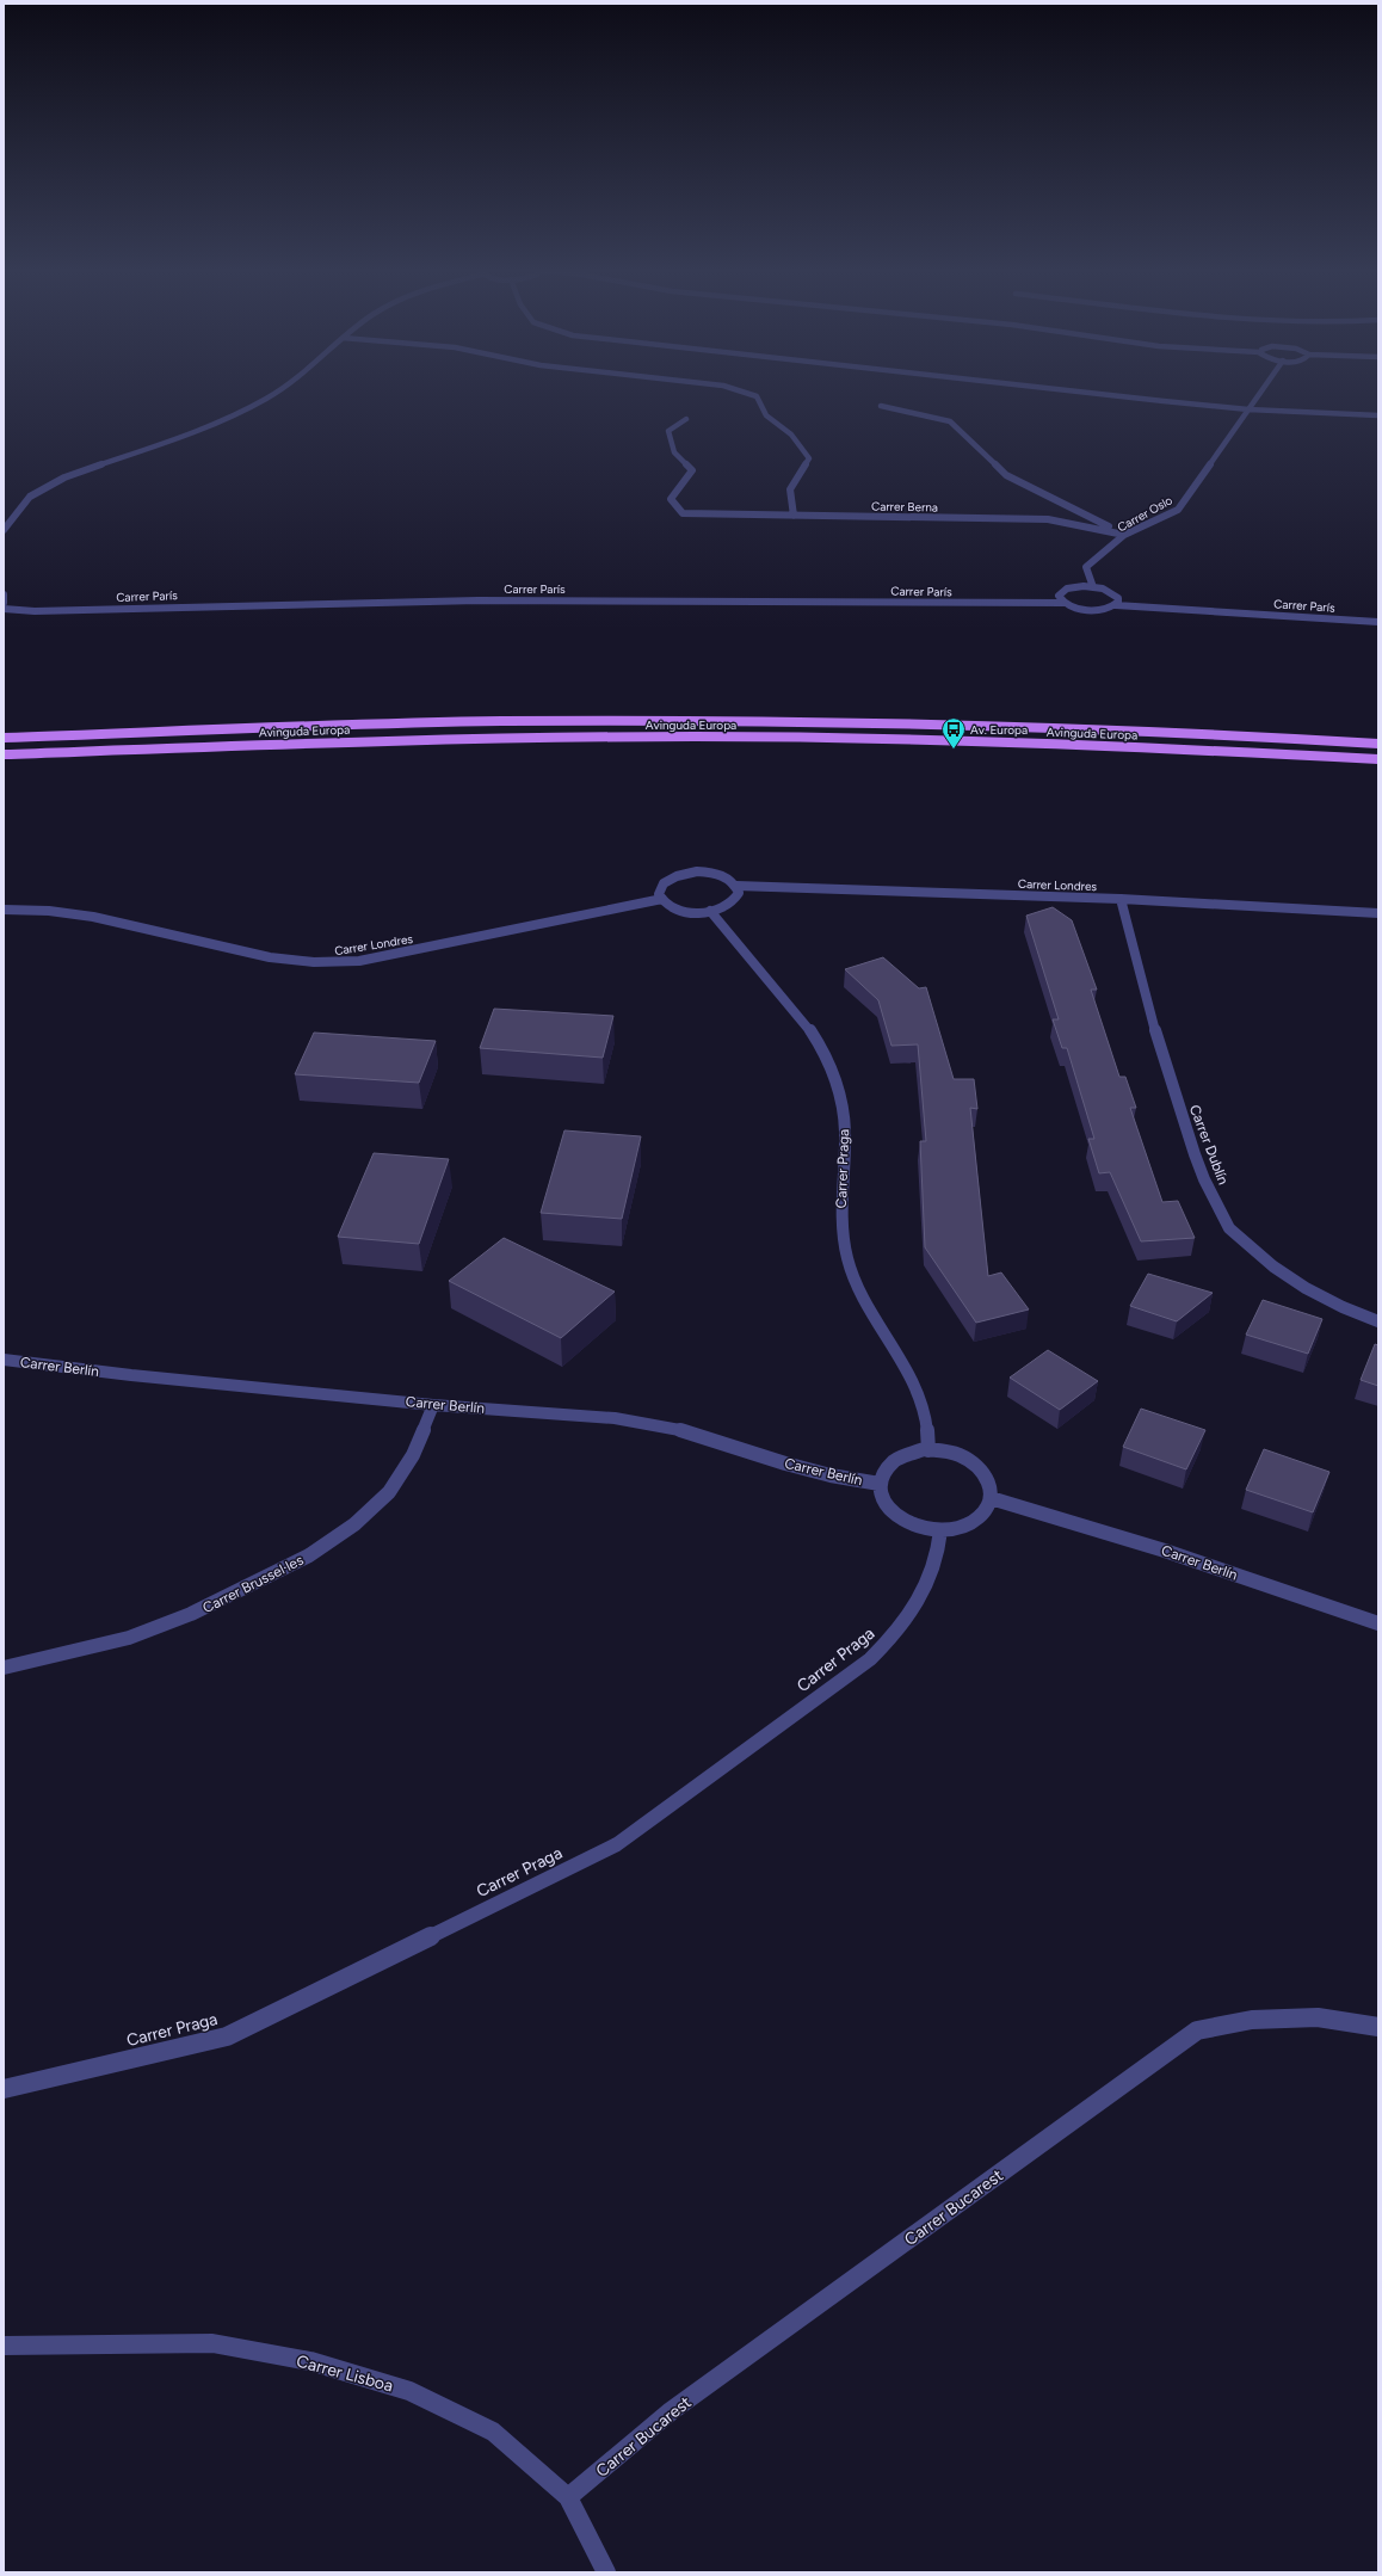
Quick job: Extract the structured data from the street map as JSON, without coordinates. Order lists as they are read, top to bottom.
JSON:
{
  "streets": {
    "main road": ["Avinguda Europa"],
    "street": [
      "Carrer Berna",
      "Carrer Oslo",
      "Carrer París",
      "Carrer Londres",
      "Carrer Dublín",
      "Carrer Praga",
      "Carrer Berlín",
      "Carrer Brussel·les",
      "Carrer Bucarest",
      "Carrer Lisboa"
    ]
  },
  "crossings": [
    ["Carrer Berna", "Carrer Oslo"],
    ["Carrer Londres", "Carrer Dublín"],
    ["Carrer Praga", "Carrer Berlín"],
    ["Carrer Berlín", "Carrer Brussel·les"],
    ["Carrer Bucarest", "Carrer Lisboa"]
  ],
  "places": {
    "bus stop": ["Av. Europa"]
  }
}
